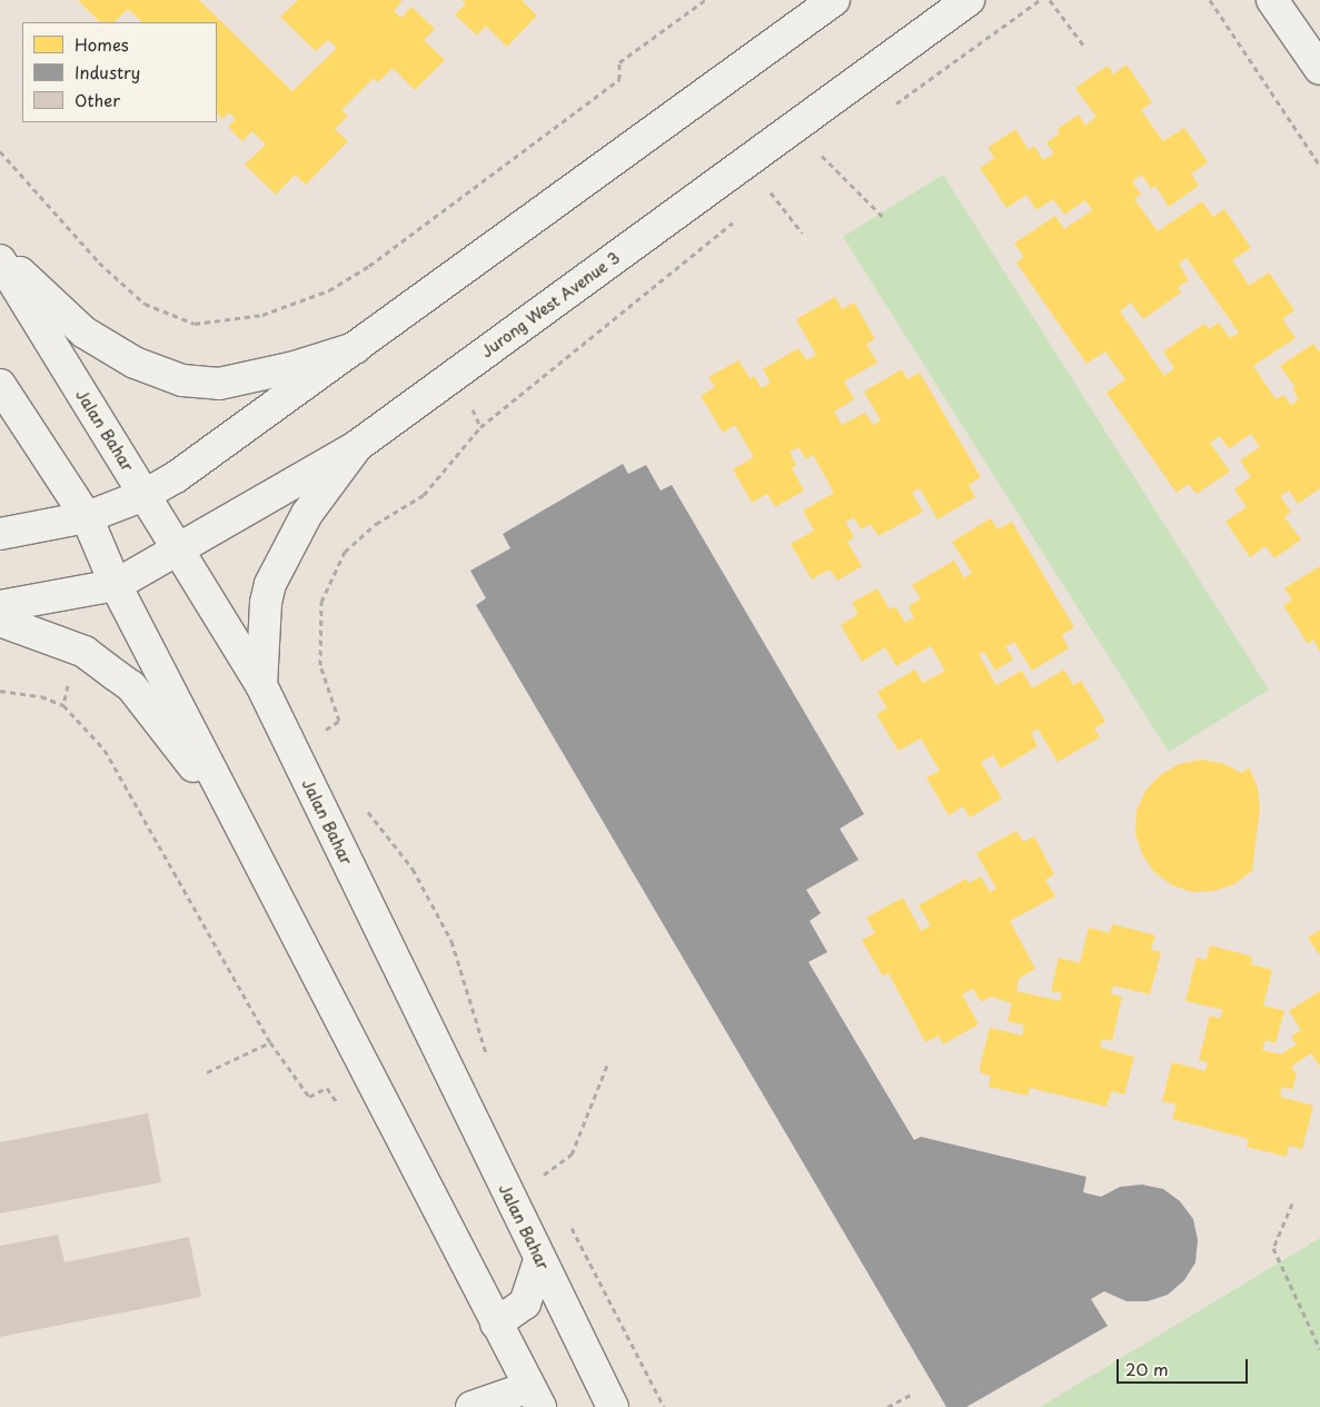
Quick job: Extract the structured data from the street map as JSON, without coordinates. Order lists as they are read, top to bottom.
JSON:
{
  "streets": {
    "main road": ["Jurong West Avenue 3", "Jalan Bahar"]
  },
  "crossings": [
    ["Jurong West Avenue 3", "Jalan Bahar"]
  ],
  "legend": ["Homes", "Industry", "Other"],
  "scale_bar": "20 m"
}
